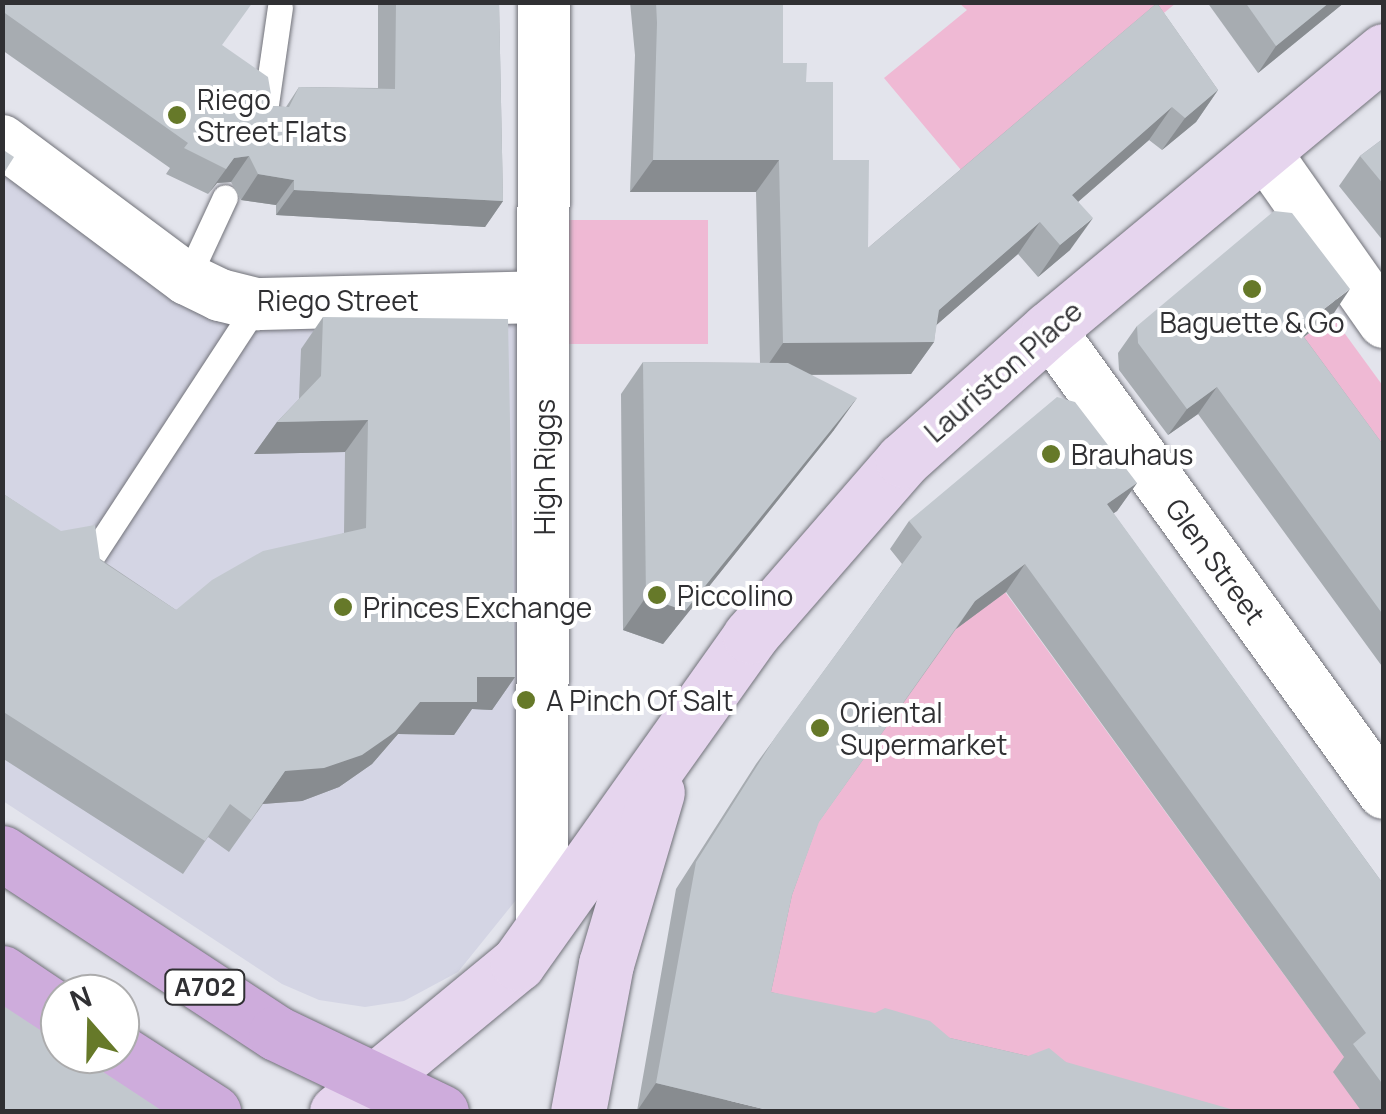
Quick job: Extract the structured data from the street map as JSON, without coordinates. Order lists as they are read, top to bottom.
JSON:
{
  "streets": {
    "main road": ["A702"],
    "street": [
      "Riego Street",
      "Lauriston Place",
      "High Riggs",
      "Glen Street"
    ]
  },
  "crossings": [
    ["Riego Street", "High Riggs"],
    ["Lauriston Place", "High Riggs"],
    ["Lauriston Place", "Glen Street"],
    ["Lauriston Place", "A702"]
  ],
  "places": [
    "Riego Street Flats",
    "Baguette & Go",
    "Brauhaus",
    "Piccolino",
    "Princes Exchange",
    "A Pinch Of Salt",
    "Oriental Supermarket"
  ],
  "north": "top"
}
